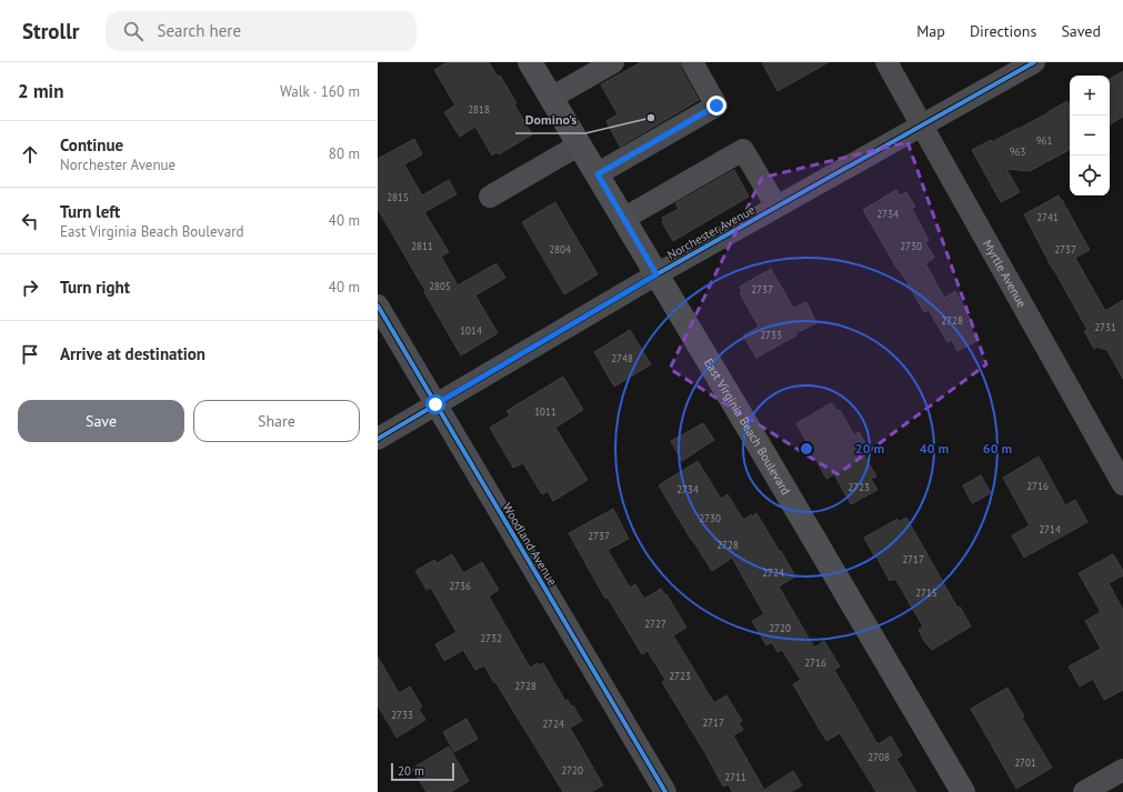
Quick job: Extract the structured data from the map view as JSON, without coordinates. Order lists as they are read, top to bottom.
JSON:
{
  "streets": {
    "main road": ["East Virginia Beach Boulevard"],
    "street": ["Norchester Avenue", "Myrtle Avenue", "Woodland Avenue"]
  },
  "crossings": [
    ["Norchester Avenue", "Myrtle Avenue"],
    ["Norchester Avenue", "East Virginia Beach Boulevard"],
    ["Norchester Avenue", "Woodland Avenue"]
  ],
  "places": ["Domino's"],
  "house_numbers": [
    "2818",
    "961",
    "963",
    "2815",
    "2734",
    "2741",
    "2811",
    "2730",
    "2804",
    "2737",
    "2805",
    "2737",
    "2728",
    "2731",
    "1014",
    "2733",
    "2748",
    "1011",
    "2716",
    "2723",
    "2734",
    "2730",
    "2714",
    "2737",
    "2728",
    "2717",
    "2724",
    "2736",
    "2715",
    "2727",
    "2720",
    "2732",
    "2716",
    "2723",
    "2728",
    "2733",
    "2717",
    "2724",
    "2708",
    "2701",
    "2720",
    "2711"
  ],
  "scale_bar": "20 m",
  "page": {
    "header": "Strollr",
    "search": "Search here",
    "nav": ["Map", "Directions", "Saved"],
    "heading": ["2 min", "Walk · 160 m"],
    "map_buttons": ["+", "−"],
    "list": [
      ["Continue", "Norchester Avenue", "80 m"],
      ["Turn left", "East Virginia Beach Boulevard", "40 m"],
      ["Turn right", "40 m"],
      "Arrive at destination"
    ],
    "buttons": ["Save", "Share"],
    "scale": "20 m"
  },
  "rings": ["20 m", "40 m", "60 m"]
}
